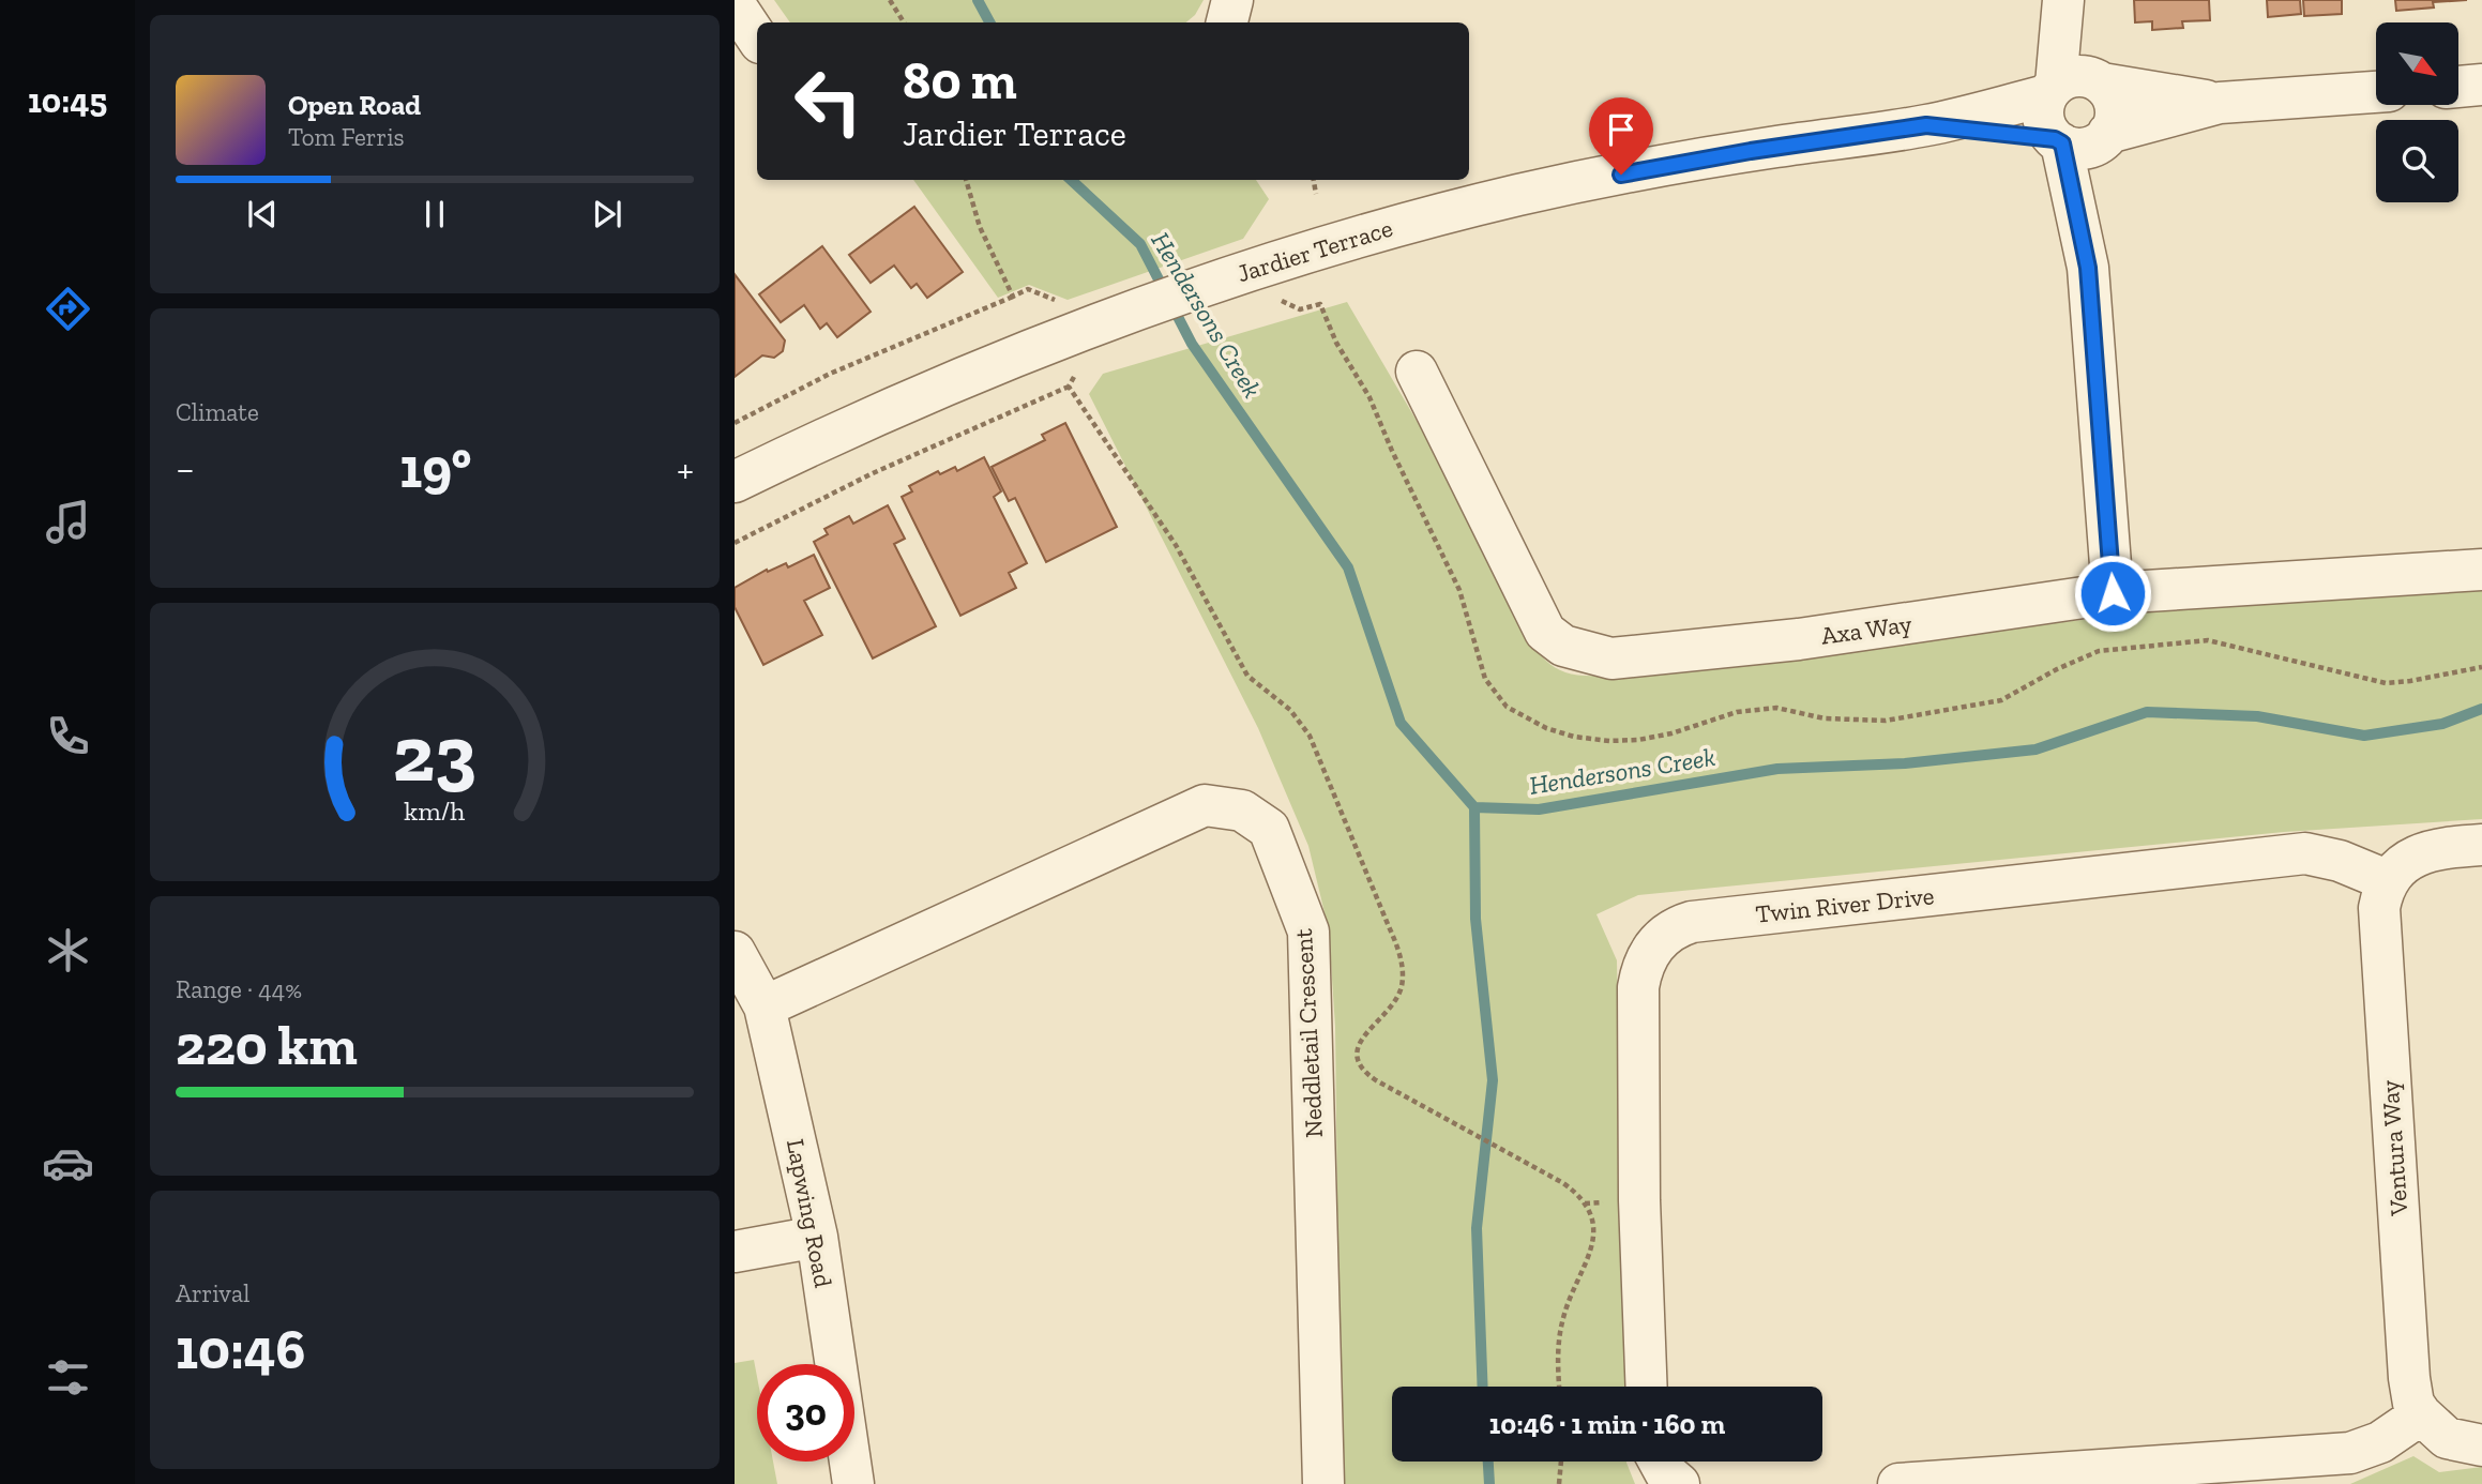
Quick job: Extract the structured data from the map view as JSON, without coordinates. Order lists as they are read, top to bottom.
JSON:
{
  "streets": {
    "street": [
      "Jardier Terrace",
      "Axa Way",
      "Twin River Drive",
      "Neddletail Crescent",
      "Ventura Way",
      "Lapwing Road"
    ]
  },
  "crossings": [
    ["Twin River Drive", "Ventura Way"],
    ["Neddletail Crescent", "Lapwing Road"]
  ],
  "water": ["Hendersons Creek"],
  "north": "bottom right",
  "page": {
    "tabs": "10:45",
    "turn": ["80 m", "Jardier Terrace"],
    "song": ["Open Road", "Tom Ferris"],
    "tile": [
      "Climate",
      ["Range · 44%", "220 km"],
      ["Arrival", "10:46"]
    ],
    "heat": ["−", "19°", "+"],
    "limit": "30",
    "trip": "10:46 · 1 min · 160 m",
    "gauge": ["23", "km/h"]
  }
}
